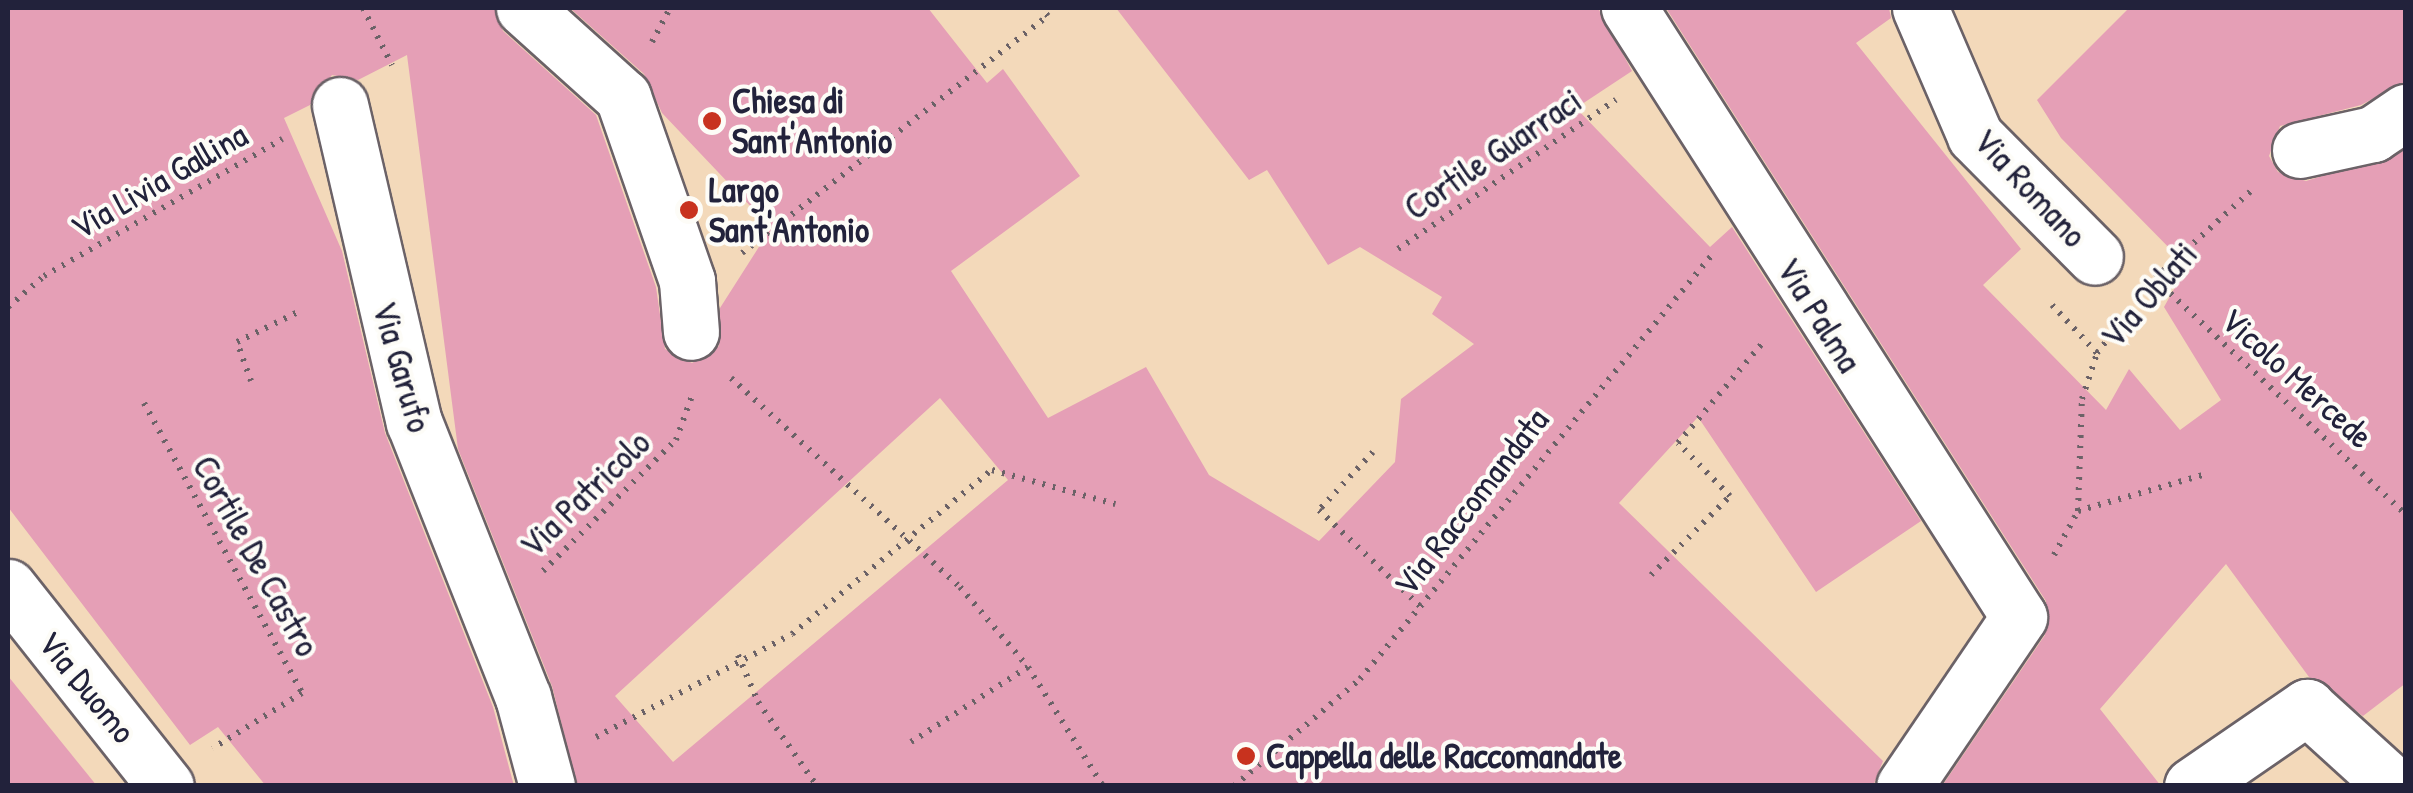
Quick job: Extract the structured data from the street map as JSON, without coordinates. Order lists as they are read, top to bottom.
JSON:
{
  "streets": {
    "street": [
      "Via Romano",
      "Via Palma",
      "Via Garufo",
      "Via Duomo"
    ],
    "path": [
      "Cortile Guarraci",
      "Via Livia Gallina",
      "Via Oblati",
      "Vicolo Mercede",
      "Via Patricolo",
      "Via Raccomandata",
      "Cortile De Castro"
    ]
  },
  "crossings": [
    ["Via Livia Gallina", "Via Garufo"],
    ["Via Oblati", "Via Palma"],
    ["Via Oblati", "Vicolo Mercede"],
    ["Via Garufo", "Via Patricolo"],
    ["Cortile De Castro", "Via Duomo"]
  ],
  "places": ["Chiesa di Sant'Antonio", "Largo Sant'Antonio", "Cappella delle Raccomandate"]
}
